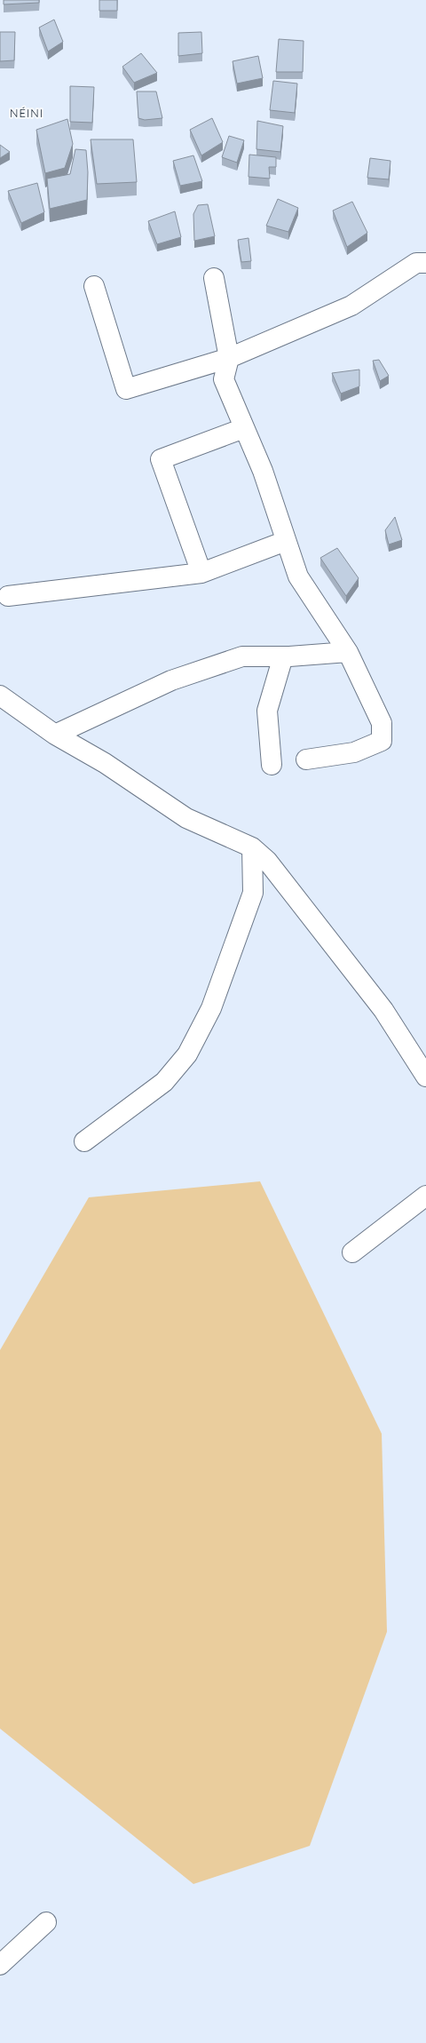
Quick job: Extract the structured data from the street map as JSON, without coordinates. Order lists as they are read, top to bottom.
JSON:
{
  "districts": ["NÉINI"]
}
